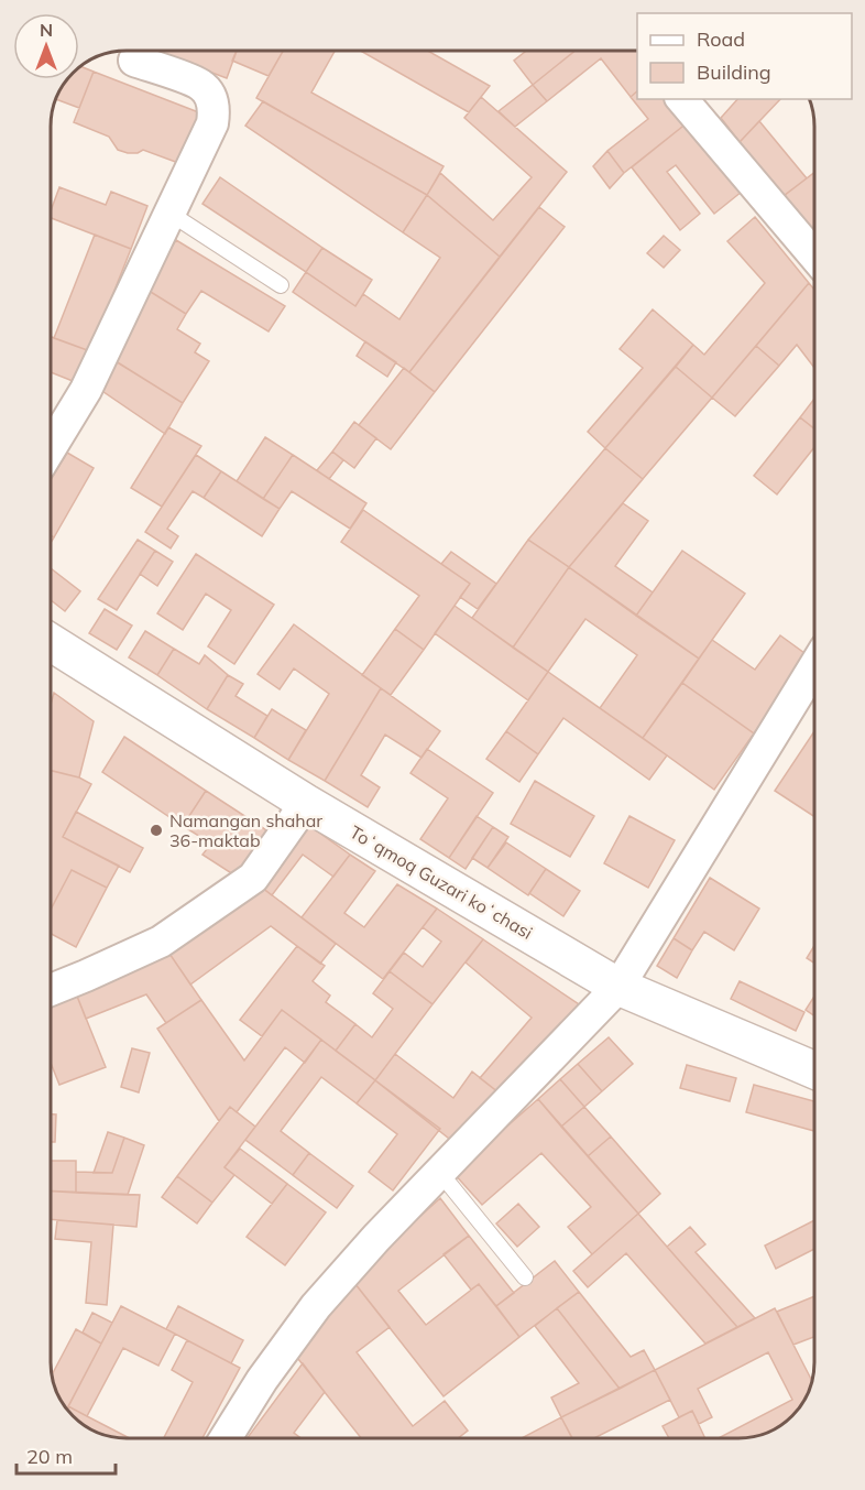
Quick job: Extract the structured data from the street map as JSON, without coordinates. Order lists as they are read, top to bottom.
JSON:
{
  "streets": {
    "street": ["Toʻqmoq Guzari koʻchasi"]
  },
  "places": ["Namangan shahar 36-maktab"],
  "legend": ["Road", "Building"],
  "scale_bar": "20 m",
  "north": "top"
}
